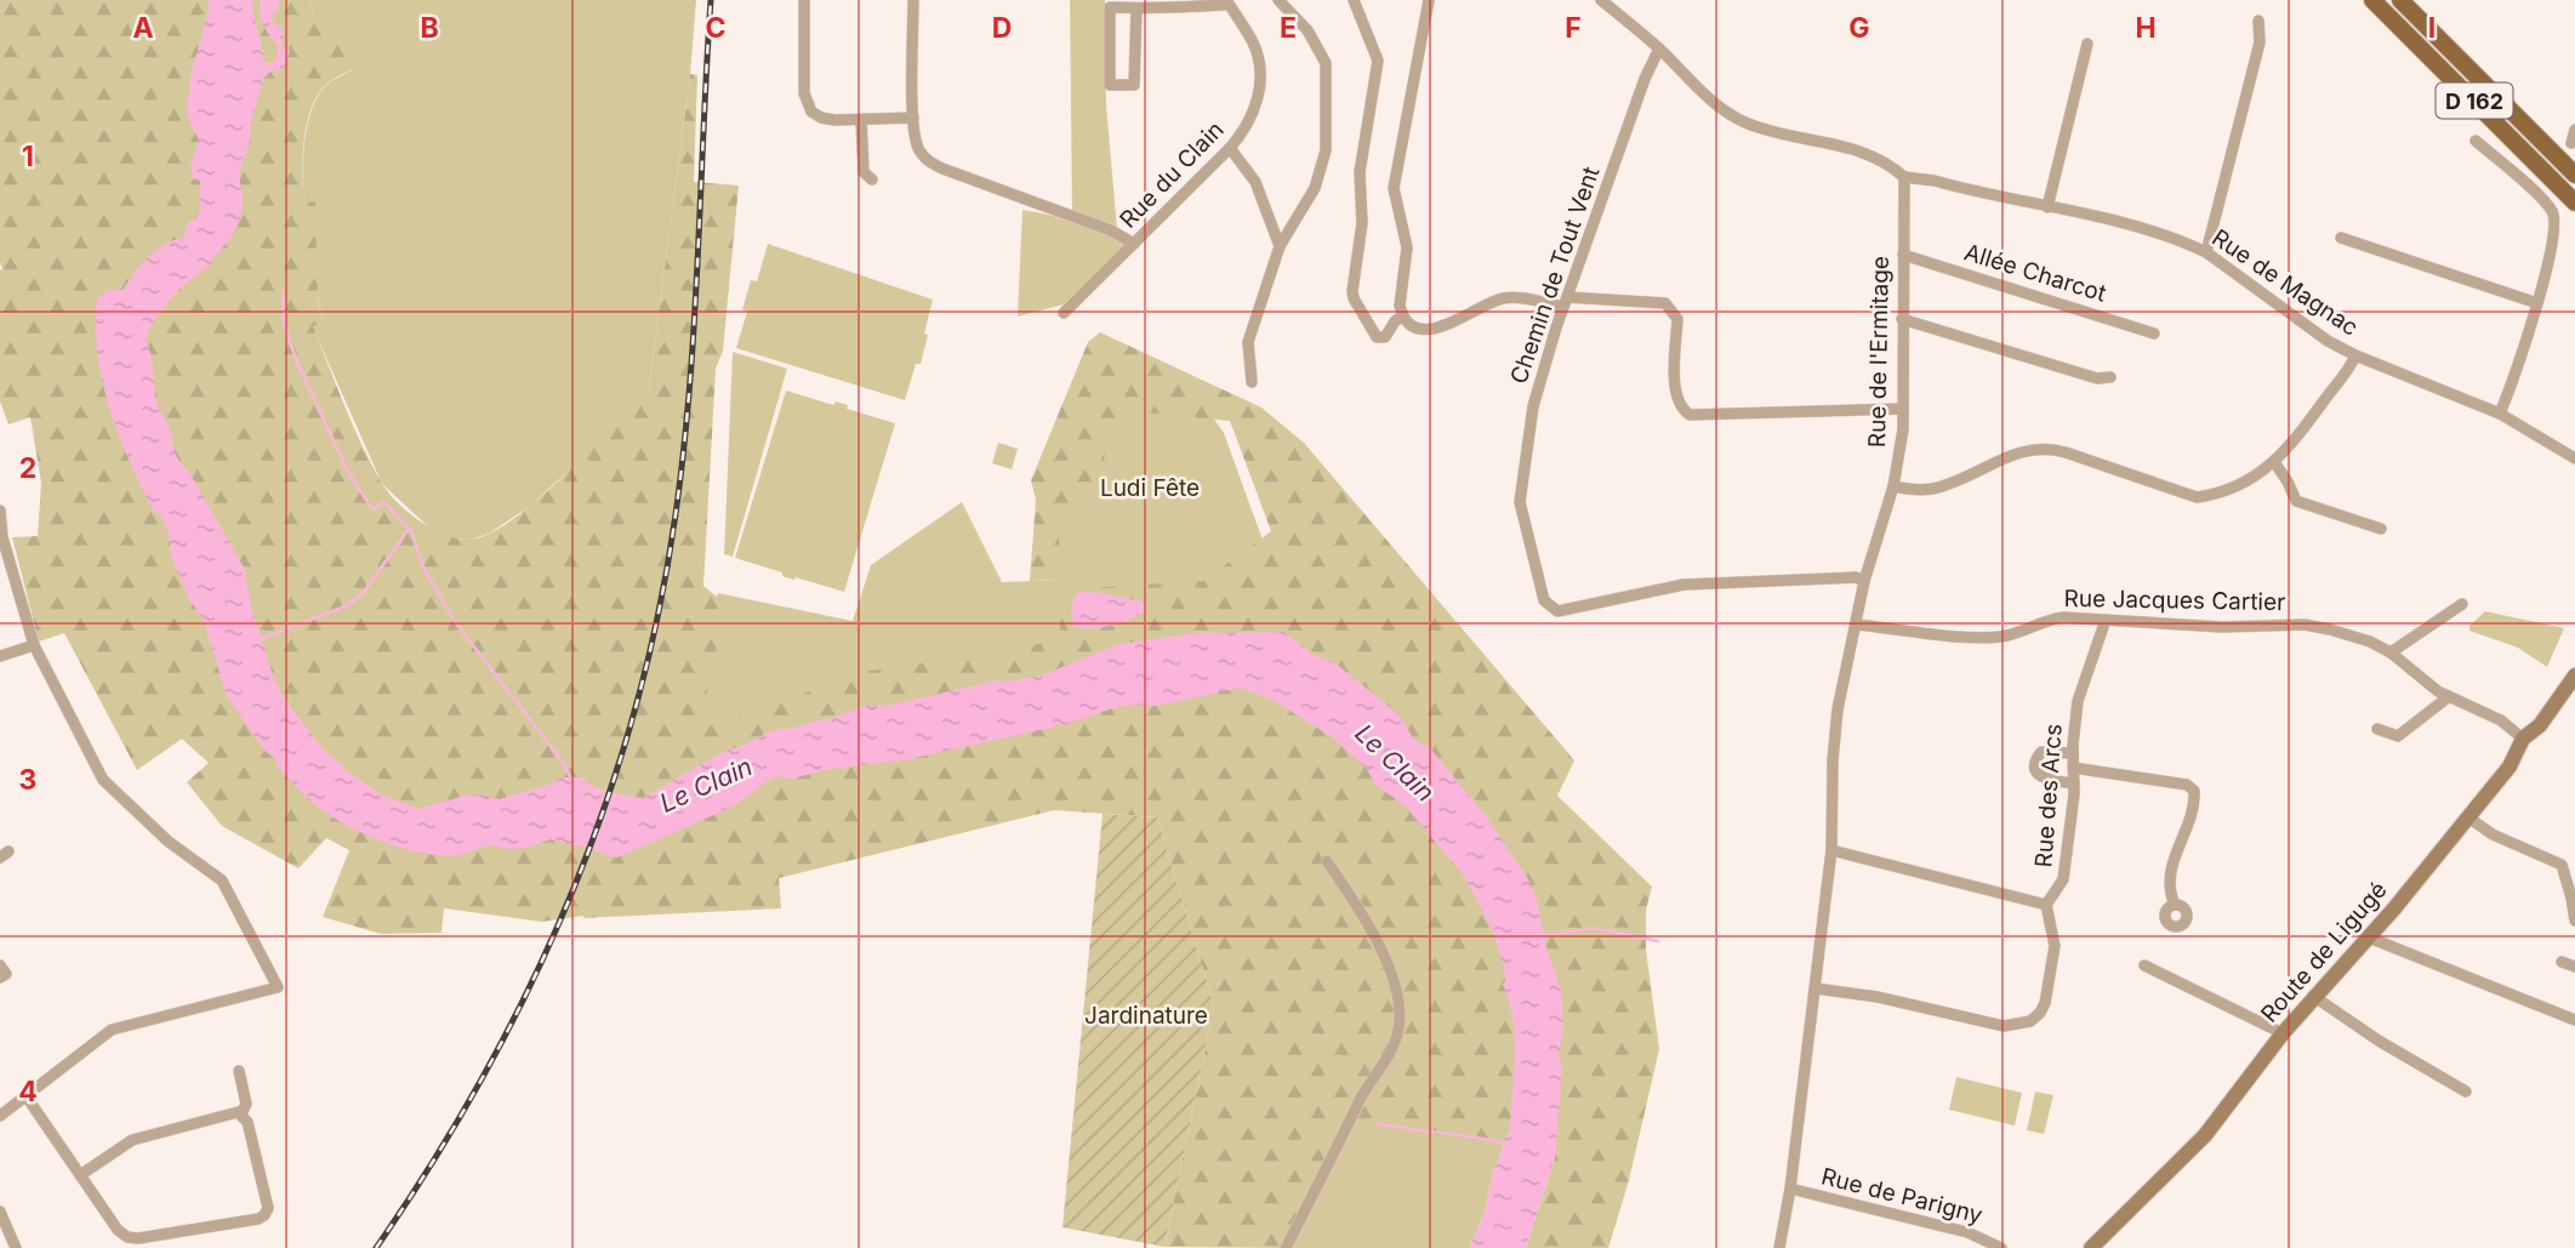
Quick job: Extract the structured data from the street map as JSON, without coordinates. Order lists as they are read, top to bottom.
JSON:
{
  "streets": {
    "main road": ["D 162"],
    "street": [
      "Rue du Clain",
      "Allée Charcot",
      "Chemin de Tout Vent",
      "Rue de Magnac",
      "Rue de l'Ermitage",
      "Rue Jacques Cartier",
      "Rue des Arcs",
      "Route de Ligugé",
      "Rue de Parigny"
    ]
  },
  "crossings": [
    ["Allée Charcot", "Rue de l'Ermitage"],
    ["Chemin de Tout Vent", "Rue de l'Ermitage"],
    ["Rue de Magnac", "Rue de l'Ermitage"],
    ["Rue de l'Ermitage", "Rue Jacques Cartier"],
    ["Rue de l'Ermitage", "Rue des Arcs"],
    ["Rue de l'Ermitage", "Rue de Parigny"],
    ["Rue Jacques Cartier", "Rue des Arcs"],
    ["Rue Jacques Cartier", "Route de Ligugé"]
  ],
  "water": ["Le Clain"],
  "parks": ["Ludi Fête", "Jardinature"],
  "grid": {
    "columns": [
      "A",
      "B",
      "C",
      "D",
      "E",
      "F",
      "G",
      "H",
      "I"
    ],
    "rows": [
      "1",
      "2",
      "3",
      "4"
    ]
  }
}
